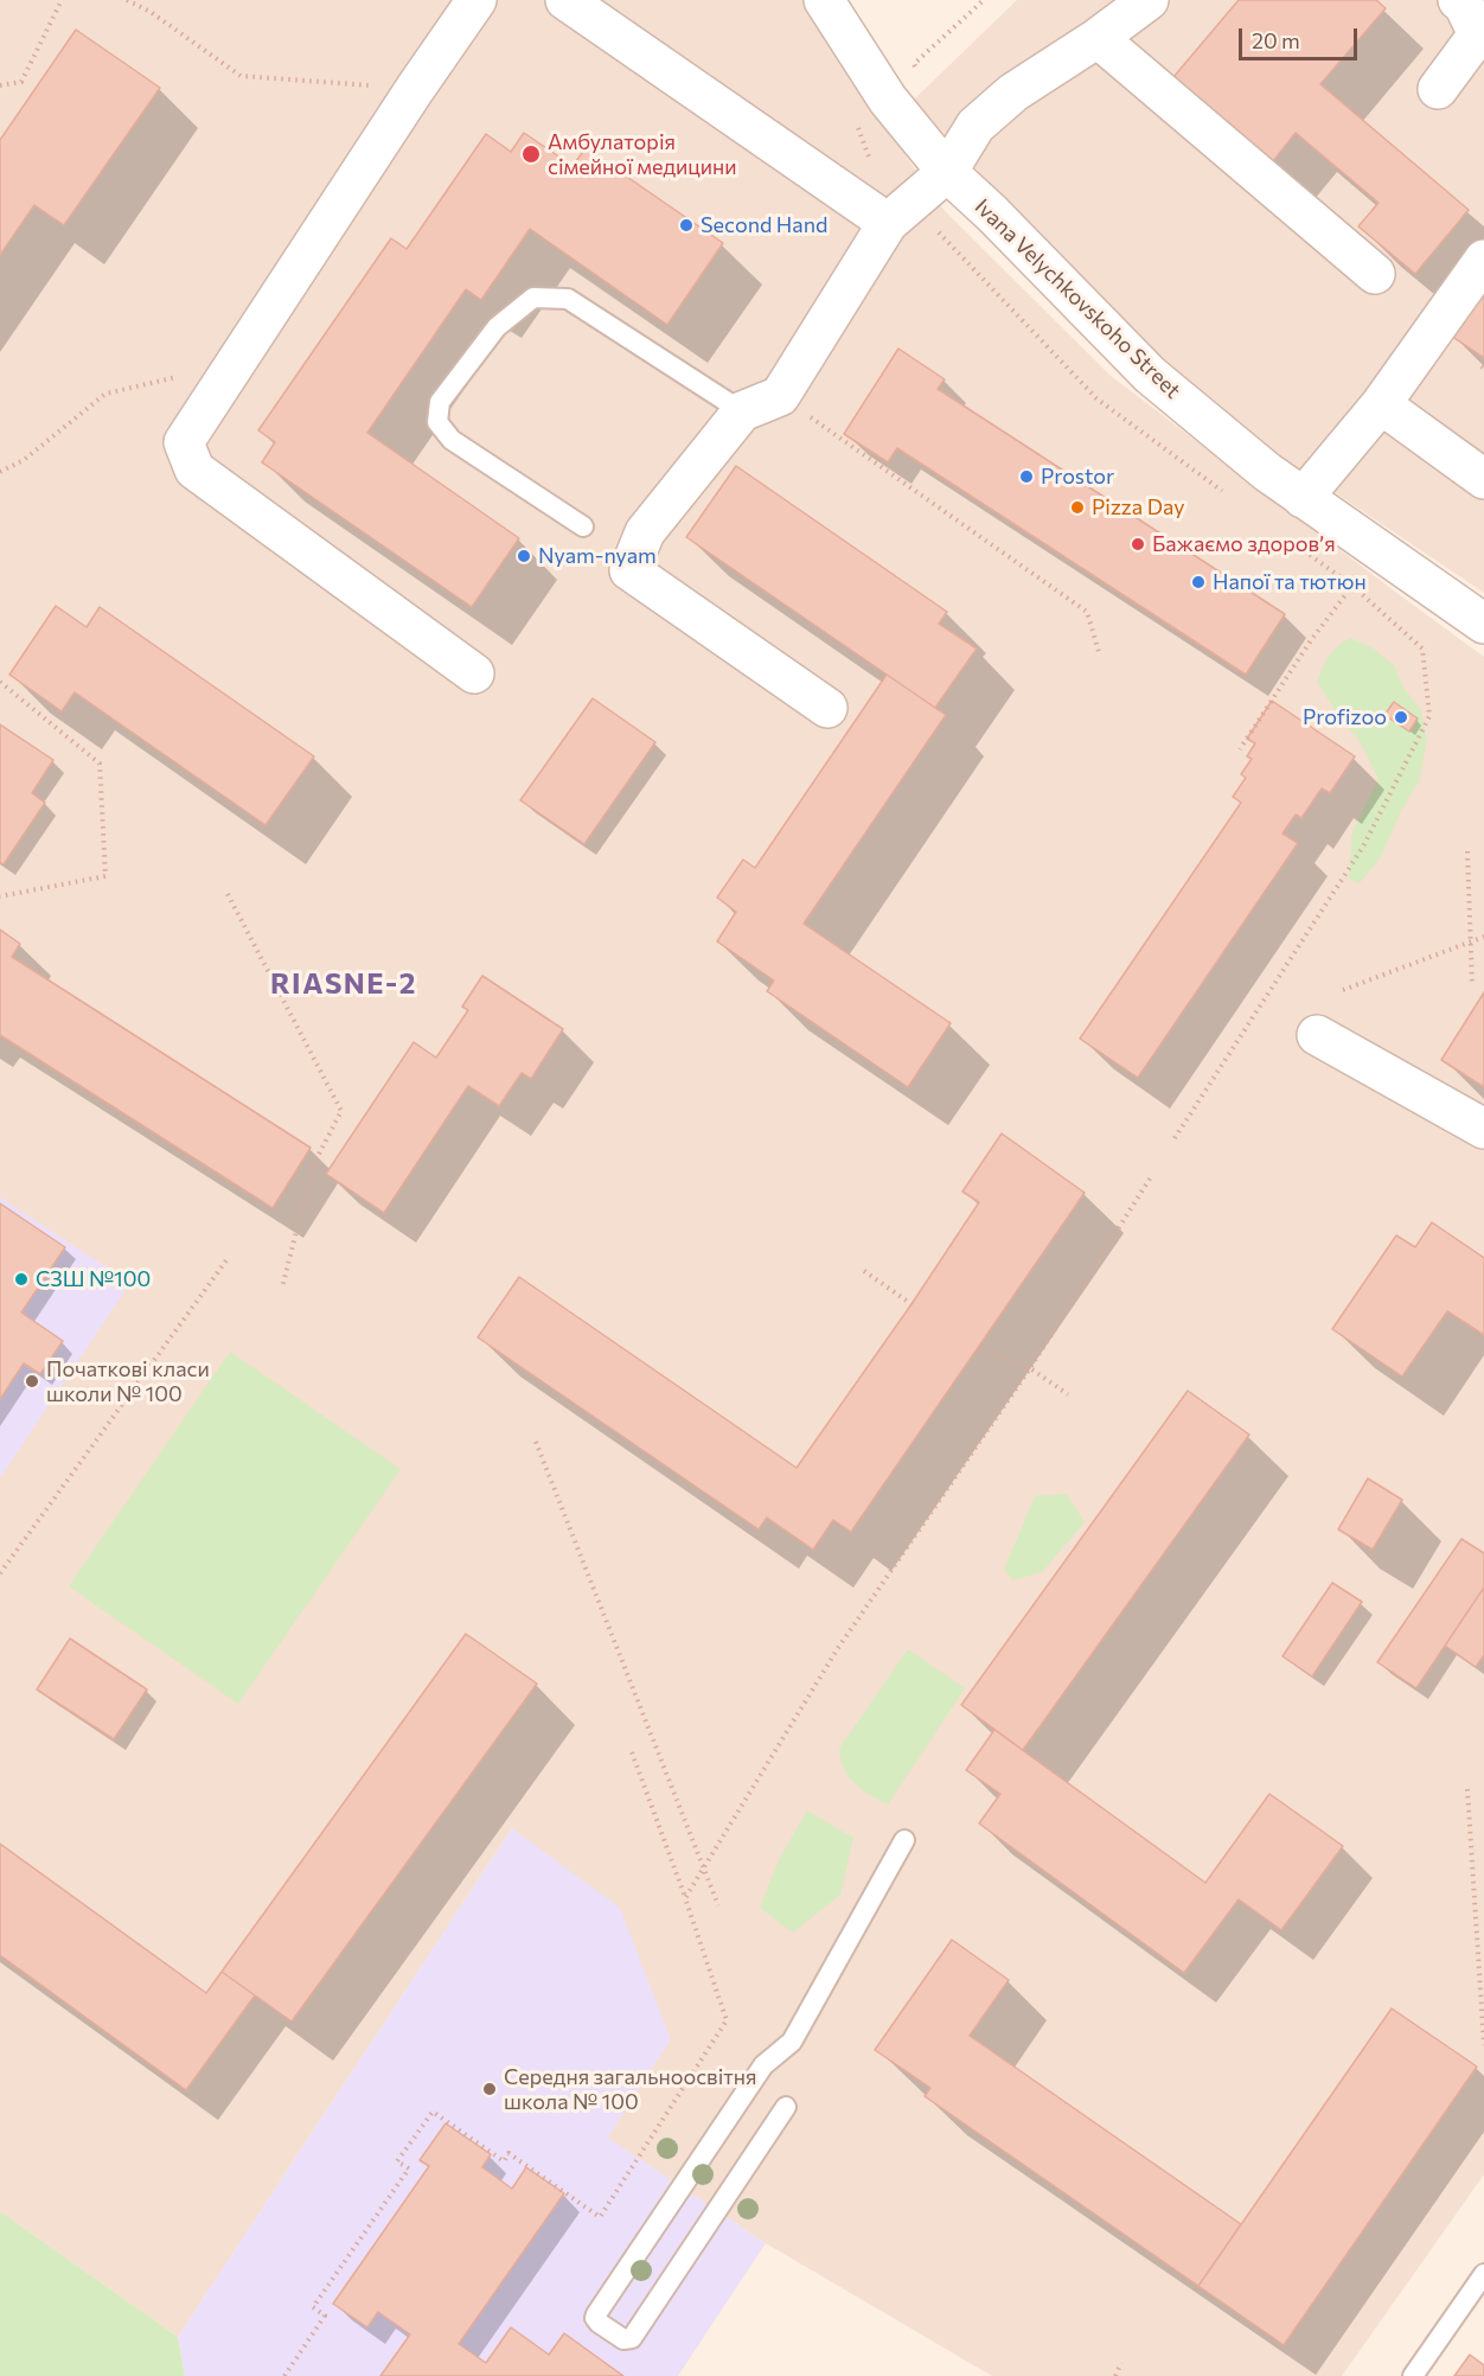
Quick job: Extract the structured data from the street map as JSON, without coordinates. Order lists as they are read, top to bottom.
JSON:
{
  "streets": {
    "street": ["Ivana Velychkovskoho Street"]
  },
  "districts": ["RIASNE-2"],
  "places": [
    "Амбулаторія сімейної медицини",
    "Second Hand",
    "Prostor",
    "Pizza Day",
    "Бажаємо здоровʼя",
    "Nyam-nyam",
    "Напої та тютюн",
    "Profizoo",
    "СЗШ №100",
    "Початкові класи школи № 100",
    "Середня загальноосвітня школа № 100"
  ],
  "scale_bar": "20 m"
}
